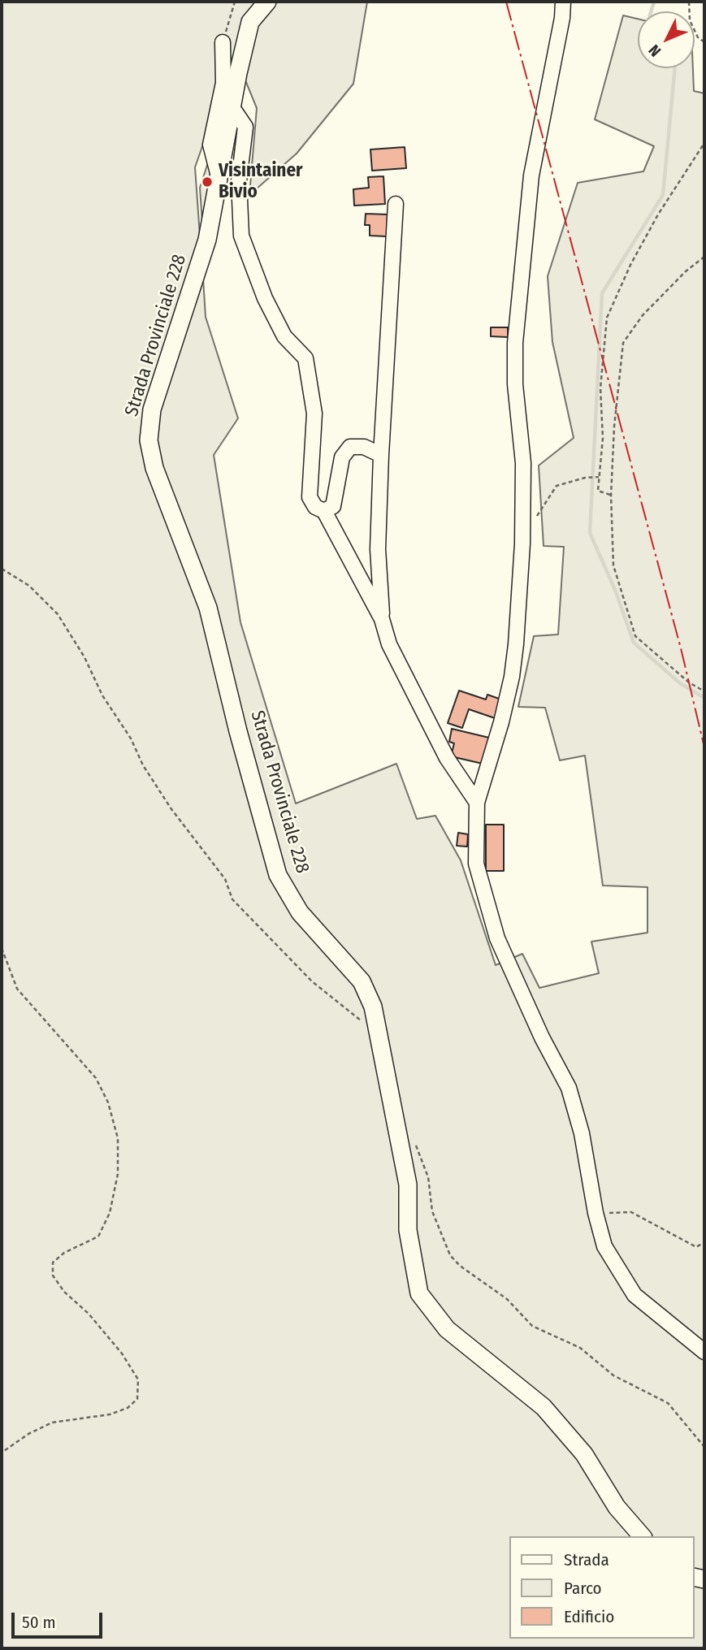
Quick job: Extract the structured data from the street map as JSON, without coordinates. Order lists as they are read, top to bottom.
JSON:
{
  "streets": {
    "main road": ["Strada Provinciale 228"]
  },
  "places": ["Visintainer Bivio"],
  "legend": ["Strada", "Parco", "Edificio"],
  "scale_bar": "50 m",
  "north": "bottom left"
}
